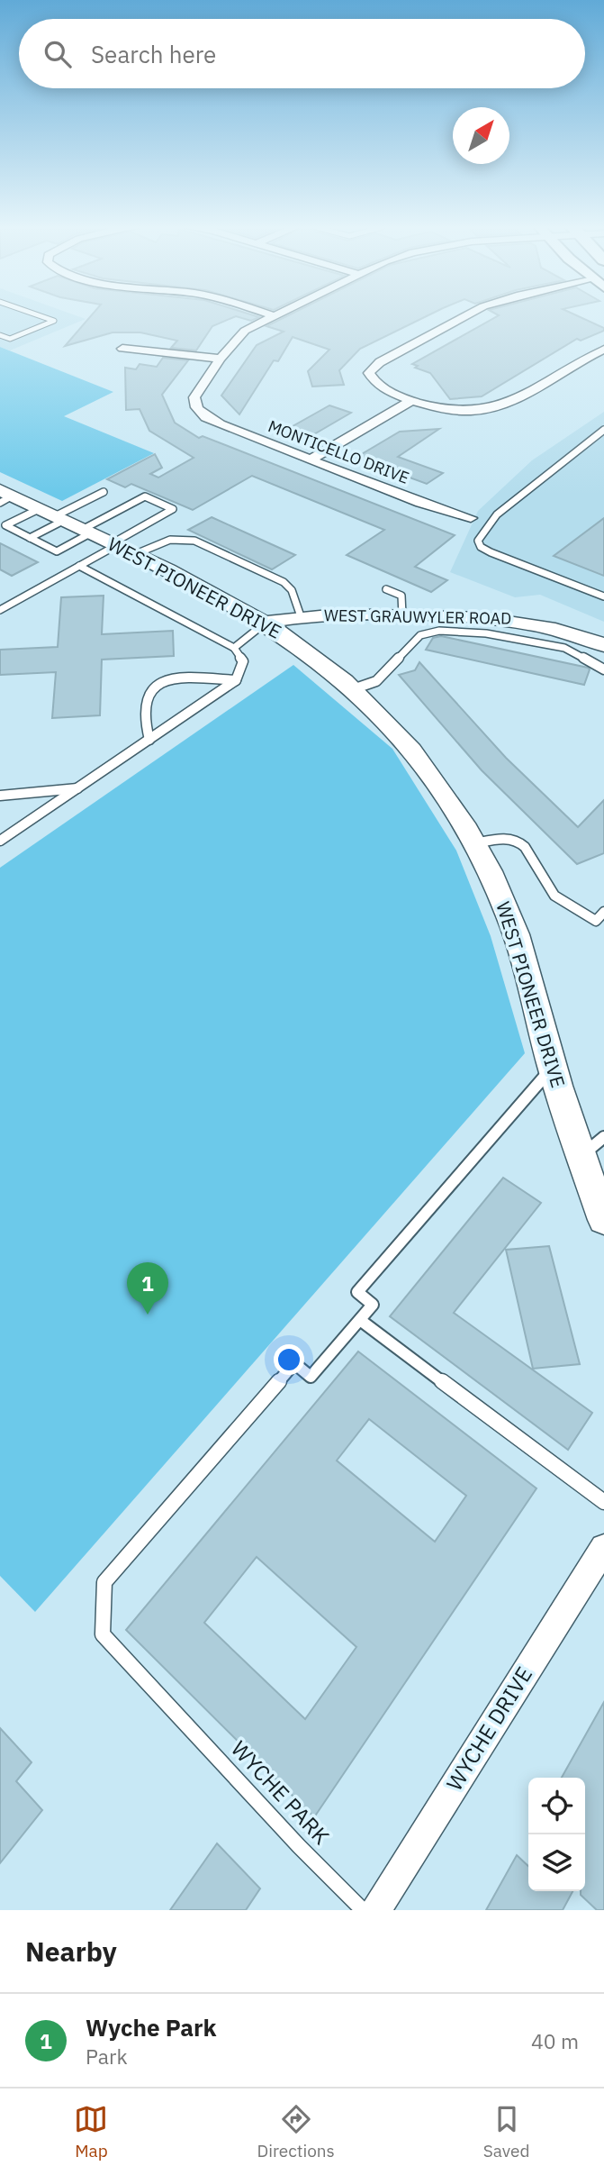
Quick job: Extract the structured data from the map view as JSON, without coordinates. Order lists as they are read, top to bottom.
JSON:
{
  "streets": {
    "main road": ["WEST PIONEER DRIVE", "WEST GRAUWYLER ROAD"],
    "street": ["MONTICELLO DRIVE", "WYCHE DRIVE"],
    "lane": ["WYCHE PARK"]
  },
  "crossings": [
    ["WEST PIONEER DRIVE", "WEST GRAUWYLER ROAD"]
  ],
  "north": "top right",
  "page": {
    "search": "Search here",
    "pins": "1",
    "heading": "Nearby",
    "list": [
      {
        "mark": "1",
        "name": "Wyche Park",
        "note": "Park",
        "value": "40 m"
      }
    ],
    "nav": ["Map", "Directions", "Saved"]
  }
}
